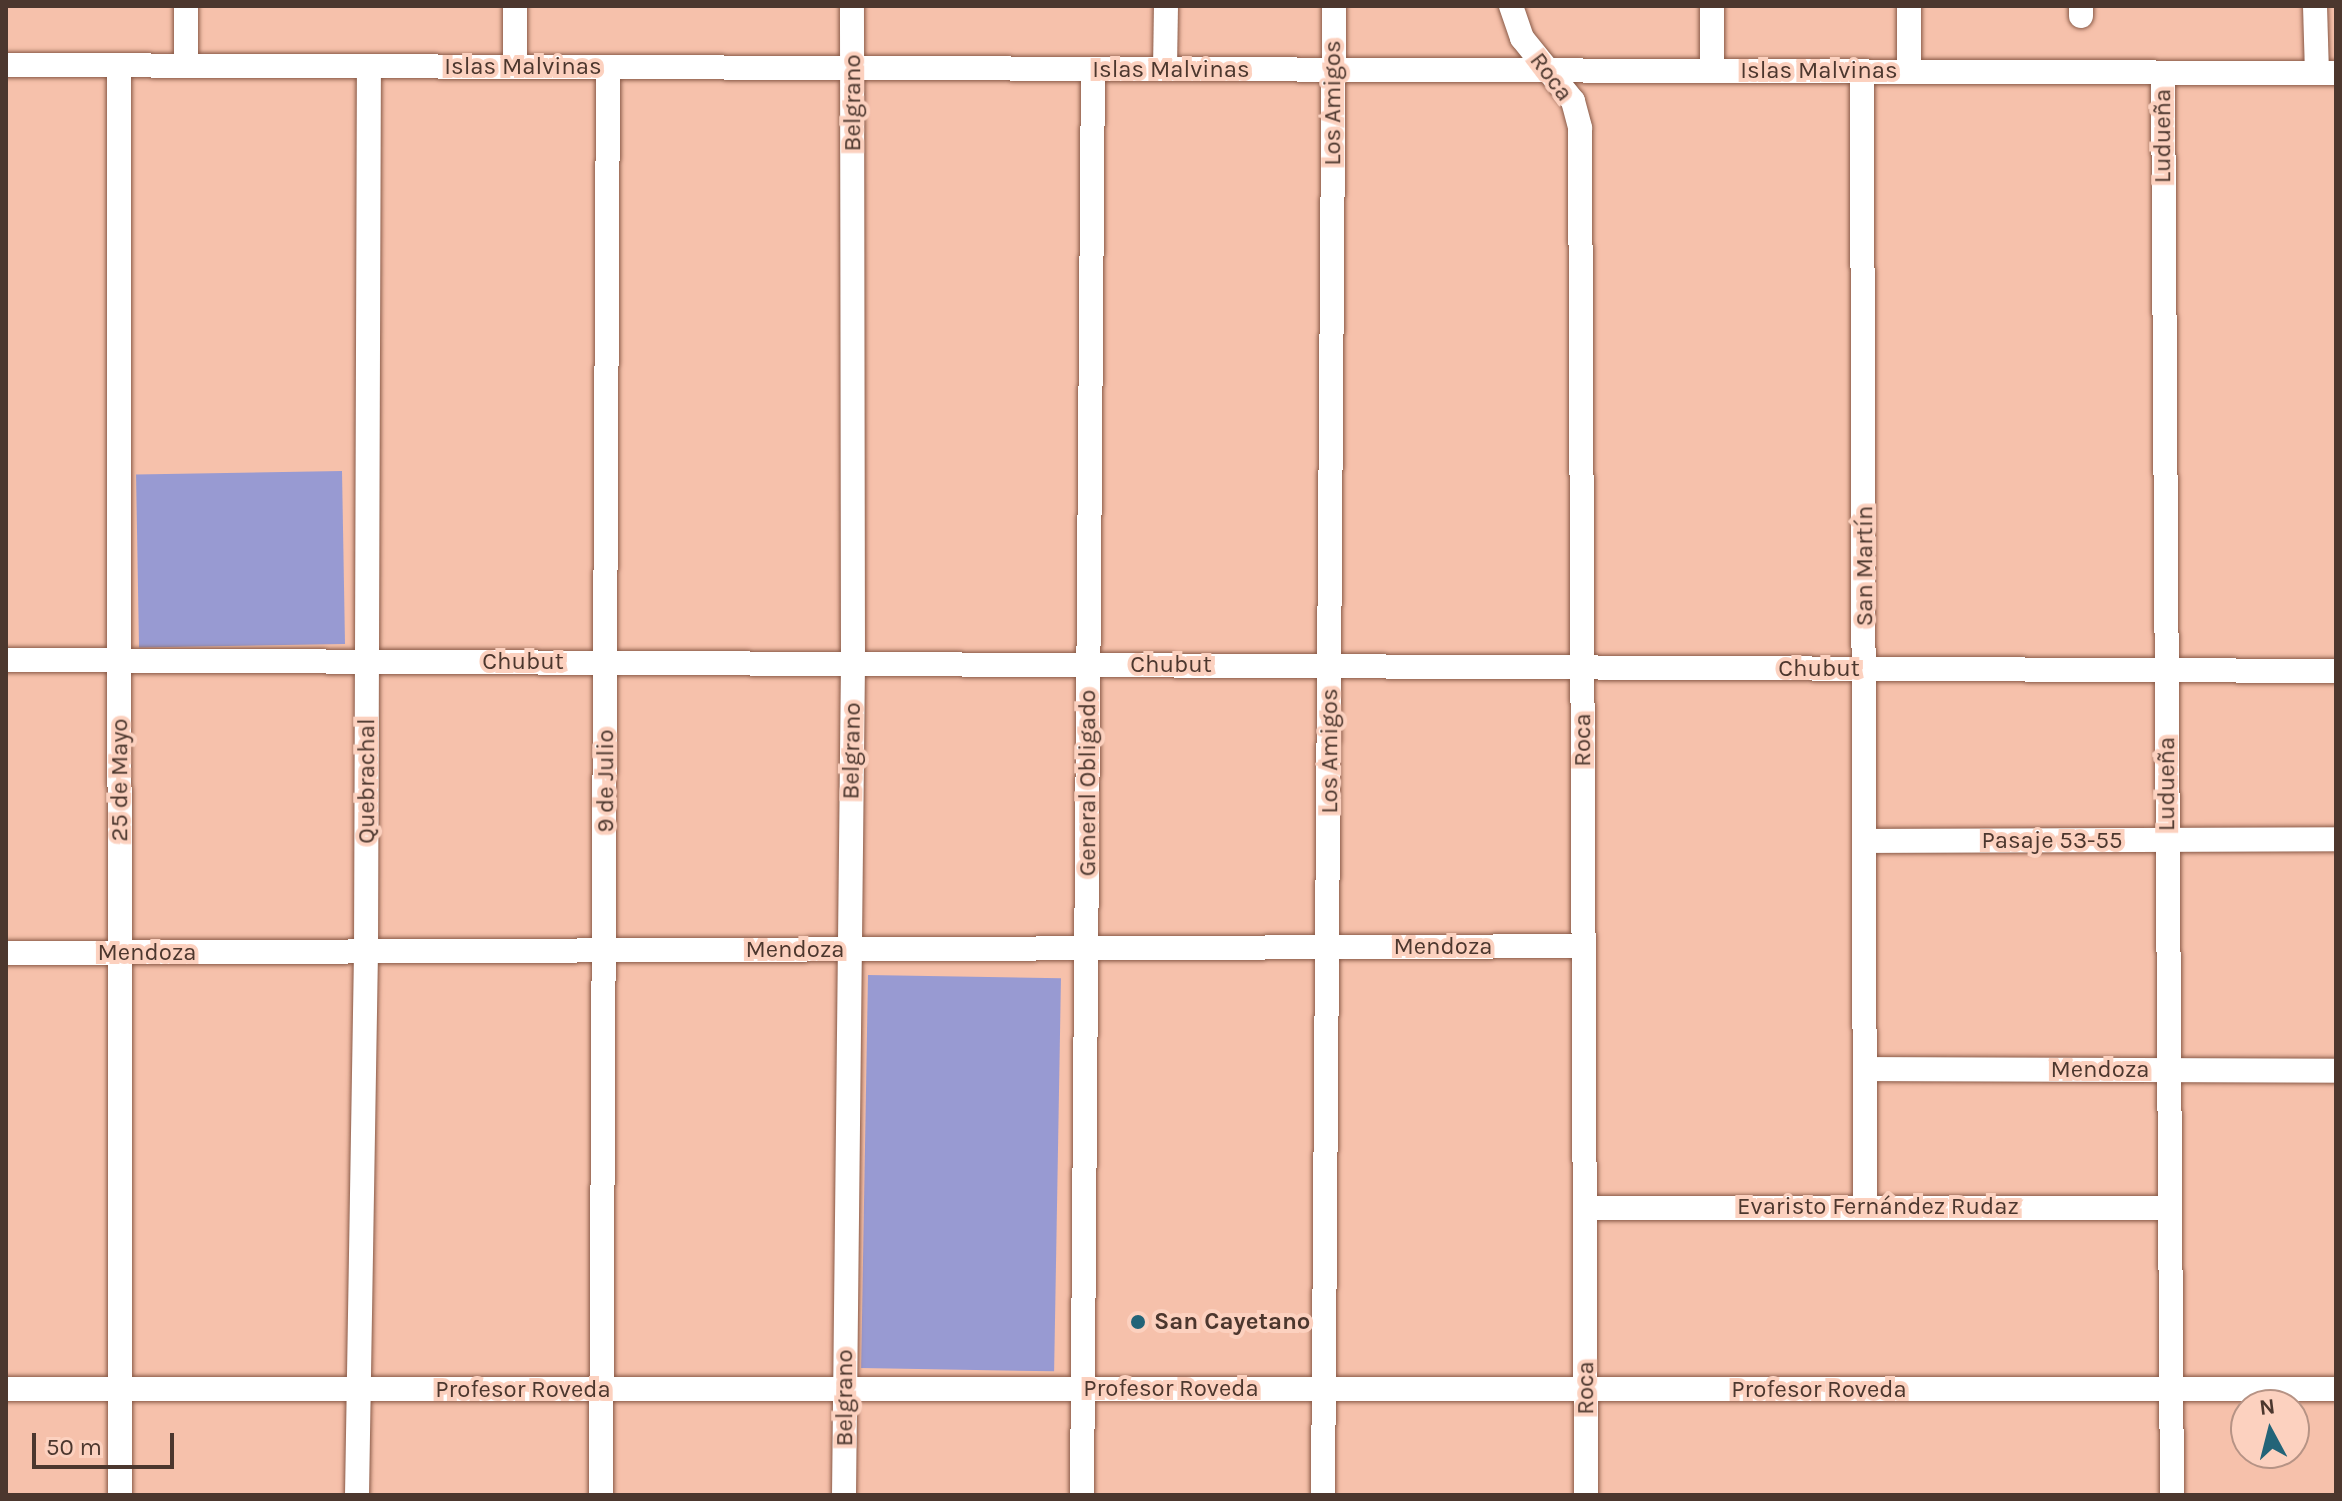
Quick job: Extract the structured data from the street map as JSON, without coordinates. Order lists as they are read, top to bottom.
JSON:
{
  "streets": {
    "street": [
      "Islas Malvinas",
      "Roca",
      "Belgrano",
      "Los Amigos",
      "Ludueña",
      "San Martín",
      "Chubut",
      "25 de Mayo",
      "Quebrachal",
      "9 de Julio",
      "General Obligado",
      "Pasaje 53-55",
      "Mendoza",
      "Evaristo Fernández Rudaz",
      "Profesor Roveda"
    ]
  },
  "crossings": [
    ["Islas Malvinas", "Roca"],
    ["Islas Malvinas", "Belgrano"],
    ["Islas Malvinas", "Los Amigos"],
    ["Islas Malvinas", "Ludueña"],
    ["Islas Malvinas", "San Martín"],
    ["Islas Malvinas", "25 de Mayo"],
    ["Islas Malvinas", "Quebrachal"],
    ["Islas Malvinas", "9 de Julio"],
    ["Islas Malvinas", "General Obligado"],
    ["Roca", "Chubut"],
    ["Roca", "Mendoza"],
    ["Roca", "Evaristo Fernández Rudaz"],
    ["Roca", "Profesor Roveda"],
    ["Belgrano", "Chubut"],
    ["Belgrano", "Mendoza"],
    ["Belgrano", "Profesor Roveda"],
    ["Los Amigos", "Chubut"],
    ["Los Amigos", "Mendoza"],
    ["Los Amigos", "Profesor Roveda"],
    ["Ludueña", "Chubut"],
    ["Ludueña", "Pasaje 53-55"],
    ["Ludueña", "Mendoza"],
    ["Ludueña", "Evaristo Fernández Rudaz"],
    ["Ludueña", "Profesor Roveda"],
    ["San Martín", "Chubut"],
    ["San Martín", "Pasaje 53-55"],
    ["San Martín", "Mendoza"],
    ["San Martín", "Evaristo Fernández Rudaz"],
    ["Chubut", "25 de Mayo"],
    ["Chubut", "Quebrachal"],
    ["Chubut", "9 de Julio"],
    ["Chubut", "General Obligado"],
    ["25 de Mayo", "Mendoza"],
    ["25 de Mayo", "Profesor Roveda"],
    ["Quebrachal", "Mendoza"],
    ["Quebrachal", "Profesor Roveda"],
    ["9 de Julio", "Mendoza"],
    ["9 de Julio", "Profesor Roveda"],
    ["General Obligado", "Mendoza"],
    ["General Obligado", "Profesor Roveda"]
  ],
  "places": ["San Cayetano"],
  "scale_bar": "50 m",
  "north": "top"
}
